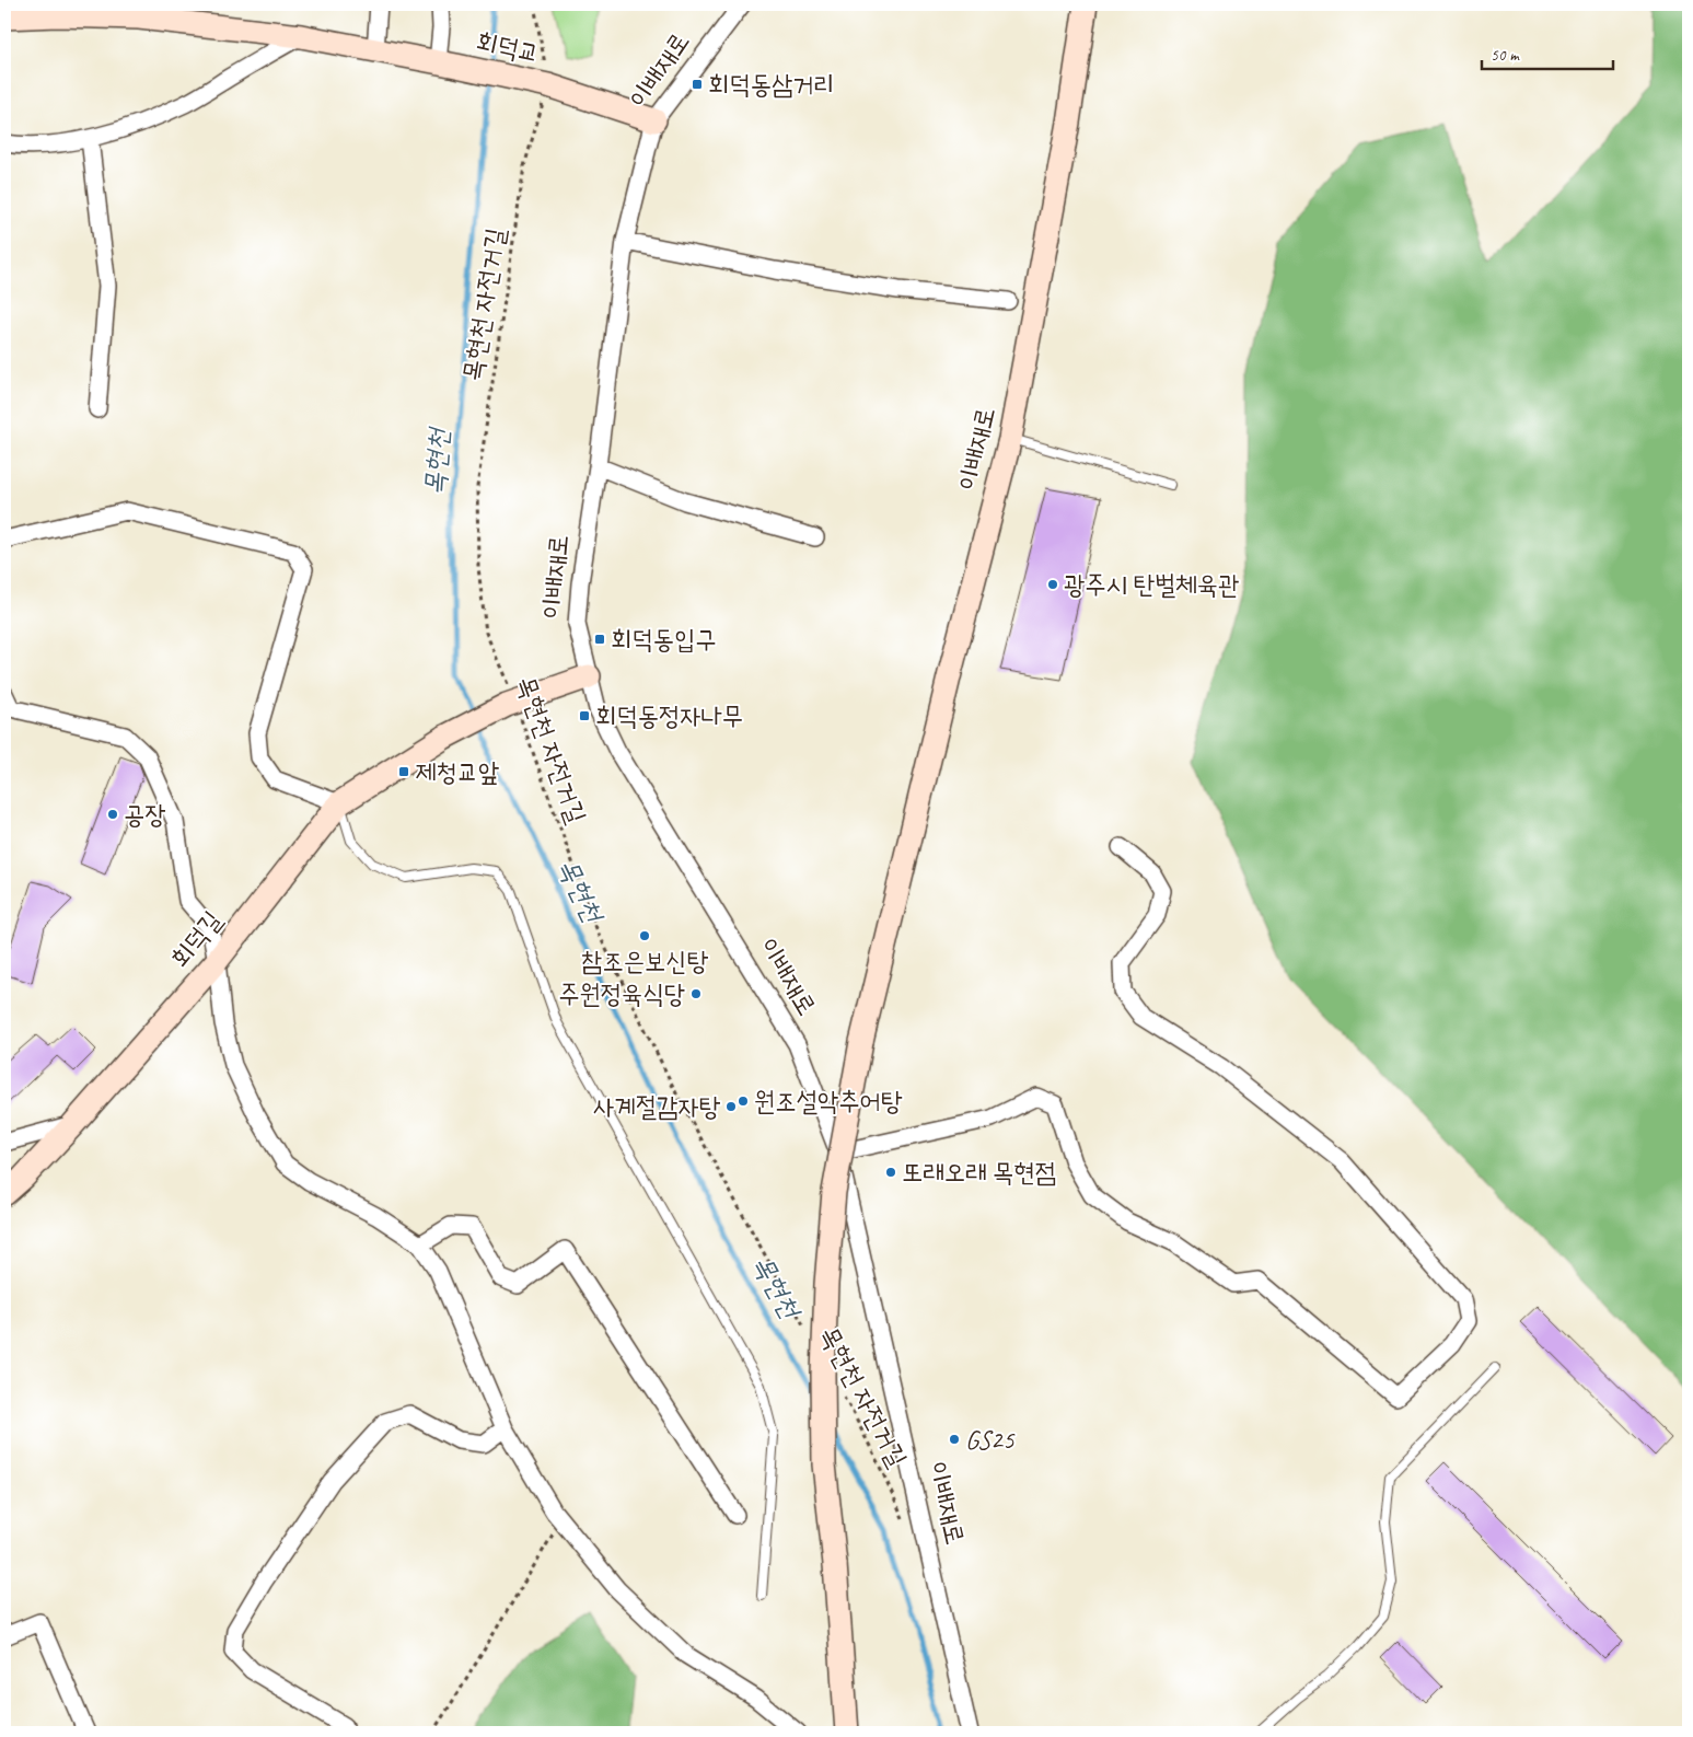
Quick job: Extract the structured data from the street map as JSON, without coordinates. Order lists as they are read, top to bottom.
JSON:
{
  "streets": {
    "main road": ["회덕교", "이배재로", "회덕길"],
    "path": ["목현천 자전거길"]
  },
  "crossings": [
    ["회덕교", "이배재로"],
    ["회덕교", "목현천 자전거길"],
    ["이배재로", "회덕길"],
    ["목현천 자전거길", "회덕길"]
  ],
  "water": ["목현천"],
  "places": {
    "transit": [
      "회덕동삼거리",
      "회덕동입구",
      "회덕동정자나무",
      "제청교앞"
    ],
    "other": [
      "광주시 탄벌체육관",
      "공장",
      "참조은보신탕",
      "주원정육식당",
      "원조설악추어탕",
      "사계절감자탕",
      "또래오래 목현점",
      "GS25"
    ]
  },
  "scale_bar": "50 m"
}
